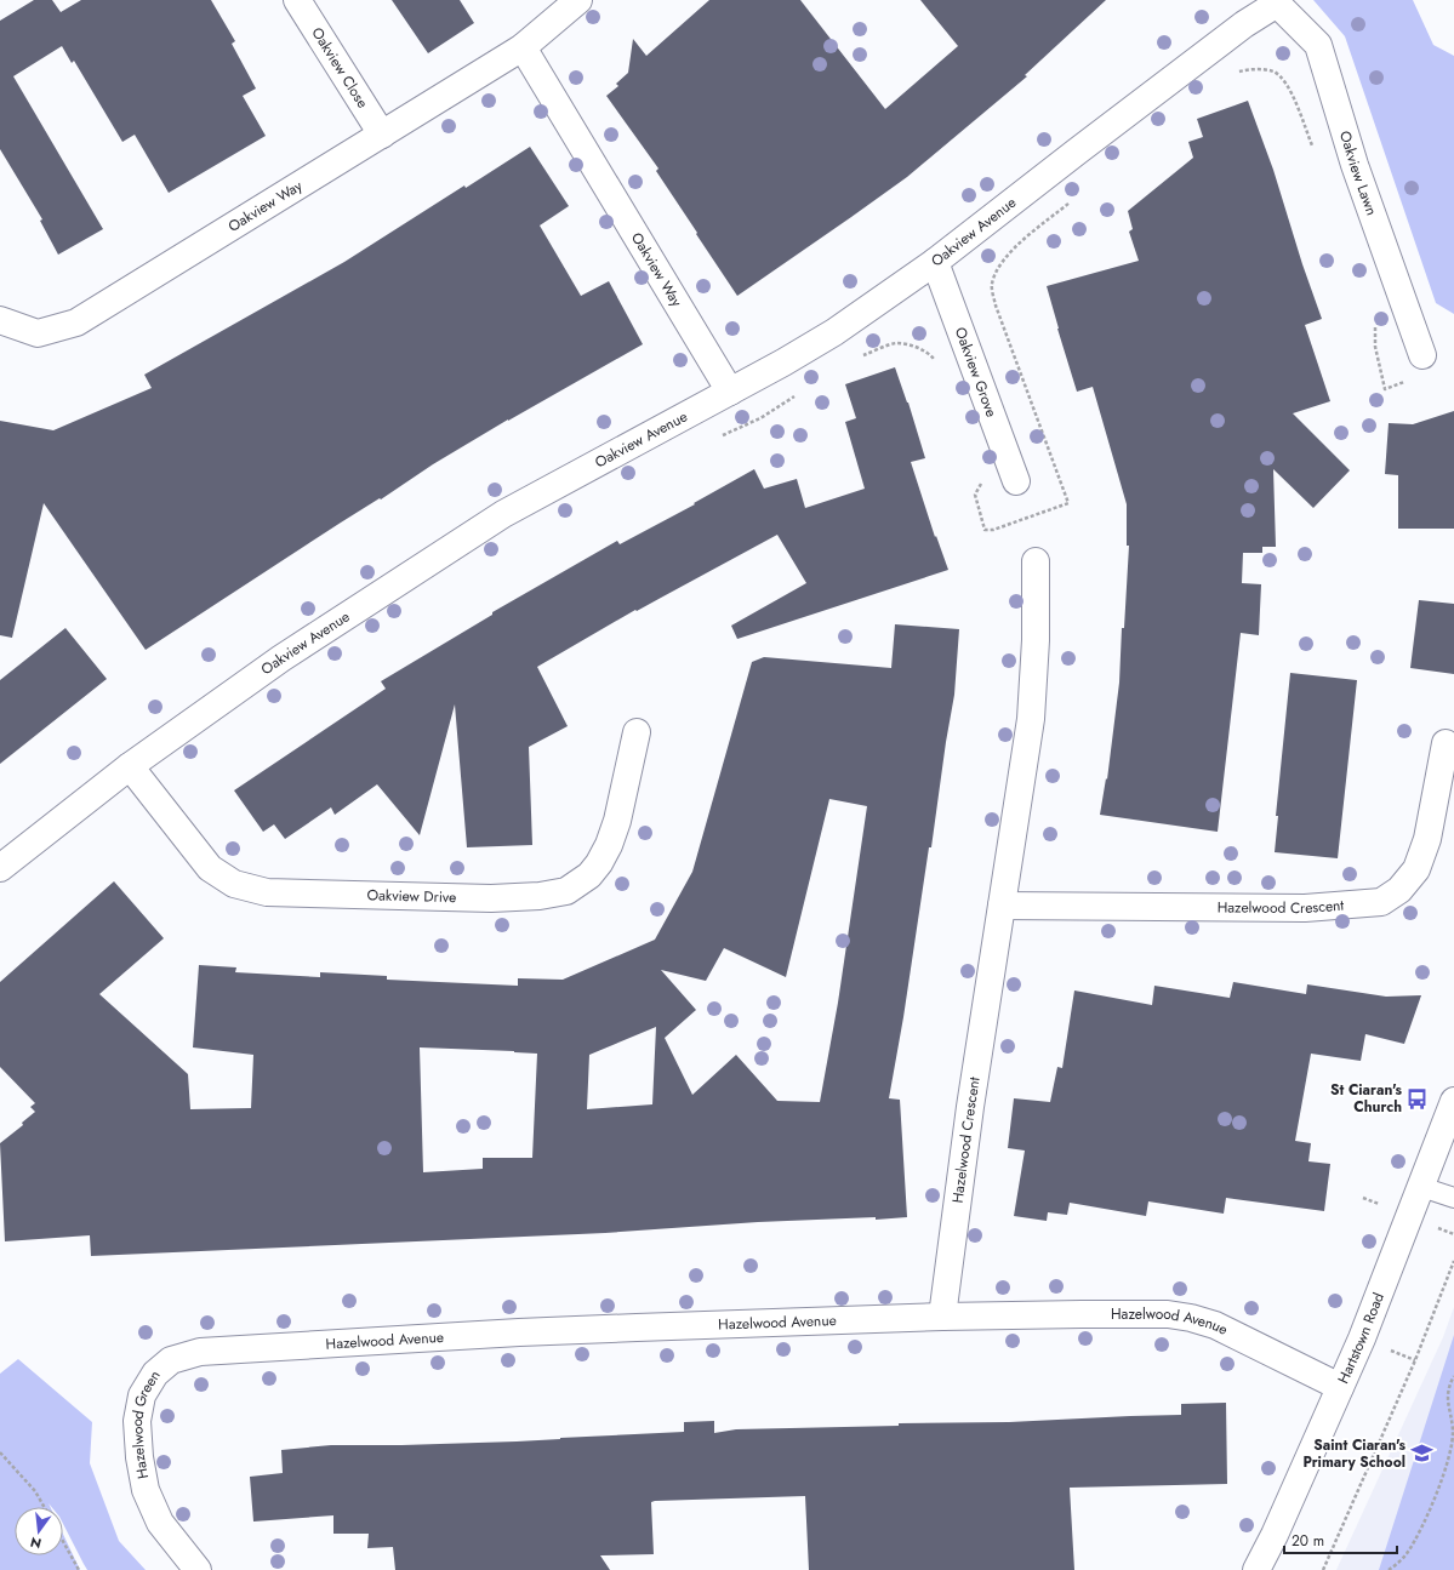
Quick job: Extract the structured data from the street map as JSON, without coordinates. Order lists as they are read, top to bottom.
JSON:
{
  "streets": {
    "street": [
      "Oakview Close",
      "Oakview Lawn",
      "Oakview Way",
      "Oakview Avenue",
      "Oakview Grove",
      "Oakview Drive",
      "Hazelwood Crescent",
      "Hazelwood Avenue",
      "Hartstown Road",
      "Hazelwood Green"
    ]
  },
  "crossings": [
    ["Oakview Close", "Oakview Way"],
    ["Oakview Lawn", "Oakview Avenue"],
    ["Oakview Way", "Oakview Avenue"],
    ["Oakview Avenue", "Oakview Grove"],
    ["Oakview Avenue", "Oakview Drive"],
    ["Hazelwood Crescent", "Hazelwood Avenue"],
    ["Hazelwood Avenue", "Hartstown Road"],
    ["Hazelwood Avenue", "Hazelwood Green"]
  ],
  "places": {
    "bus stop": ["St Ciaran's Church"],
    "school or university": ["Saint Ciaran's Primary School"]
  },
  "scale_bar": "20 m",
  "north": "bottom"
}
